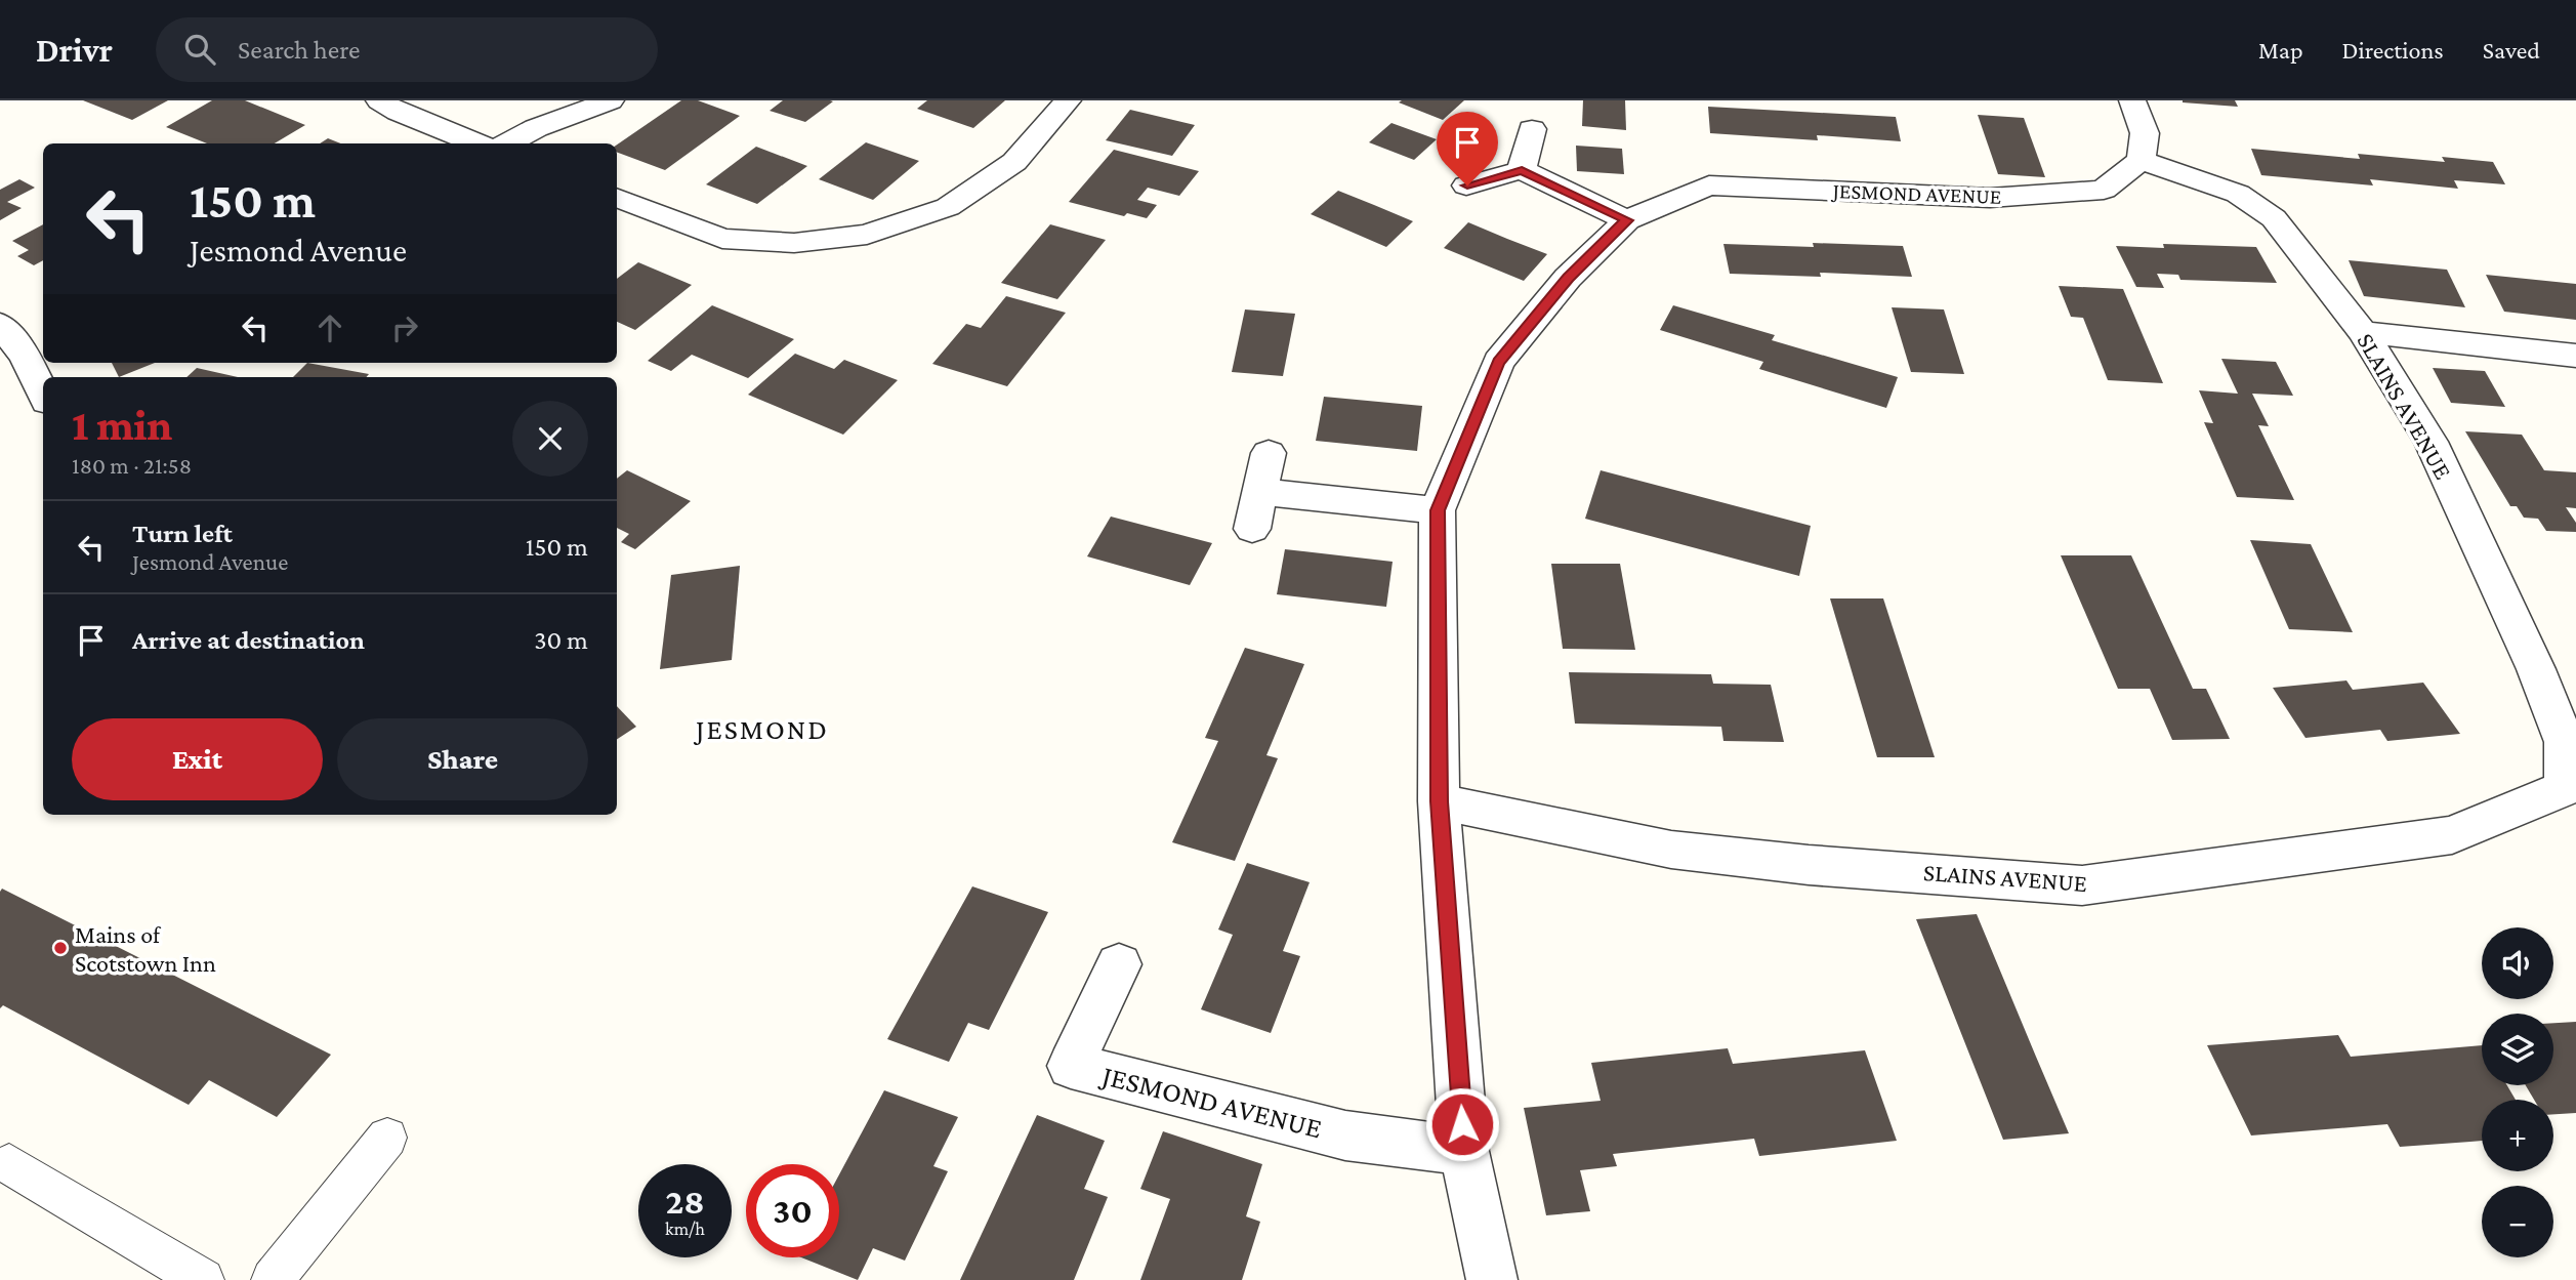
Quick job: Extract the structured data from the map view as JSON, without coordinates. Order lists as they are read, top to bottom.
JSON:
{
  "streets": {
    "street": ["JESMOND AVENUE", "SLAINS AVENUE"]
  },
  "crossings": [
    ["JESMOND AVENUE", "SLAINS AVENUE"]
  ],
  "districts": ["JESMOND"],
  "places": ["Mains of Scotstown Inn"],
  "page": {
    "header": "Drivr",
    "search": "Search here",
    "nav": ["Map", "Directions", "Saved"],
    "turn": ["150 m", "Jesmond Avenue"],
    "heading": ["1 min", "180 m · 21:58"],
    "list": [
      {
        "name": "Turn left",
        "note": "Jesmond Avenue",
        "value": "150 m"
      },
      {
        "name": "Arrive at destination",
        "value": "30 m"
      }
    ],
    "buttons": ["Exit", "Share"],
    "map_buttons": ["+", "−"],
    "speed": "28 km/h",
    "limit": "30"
  }
}
